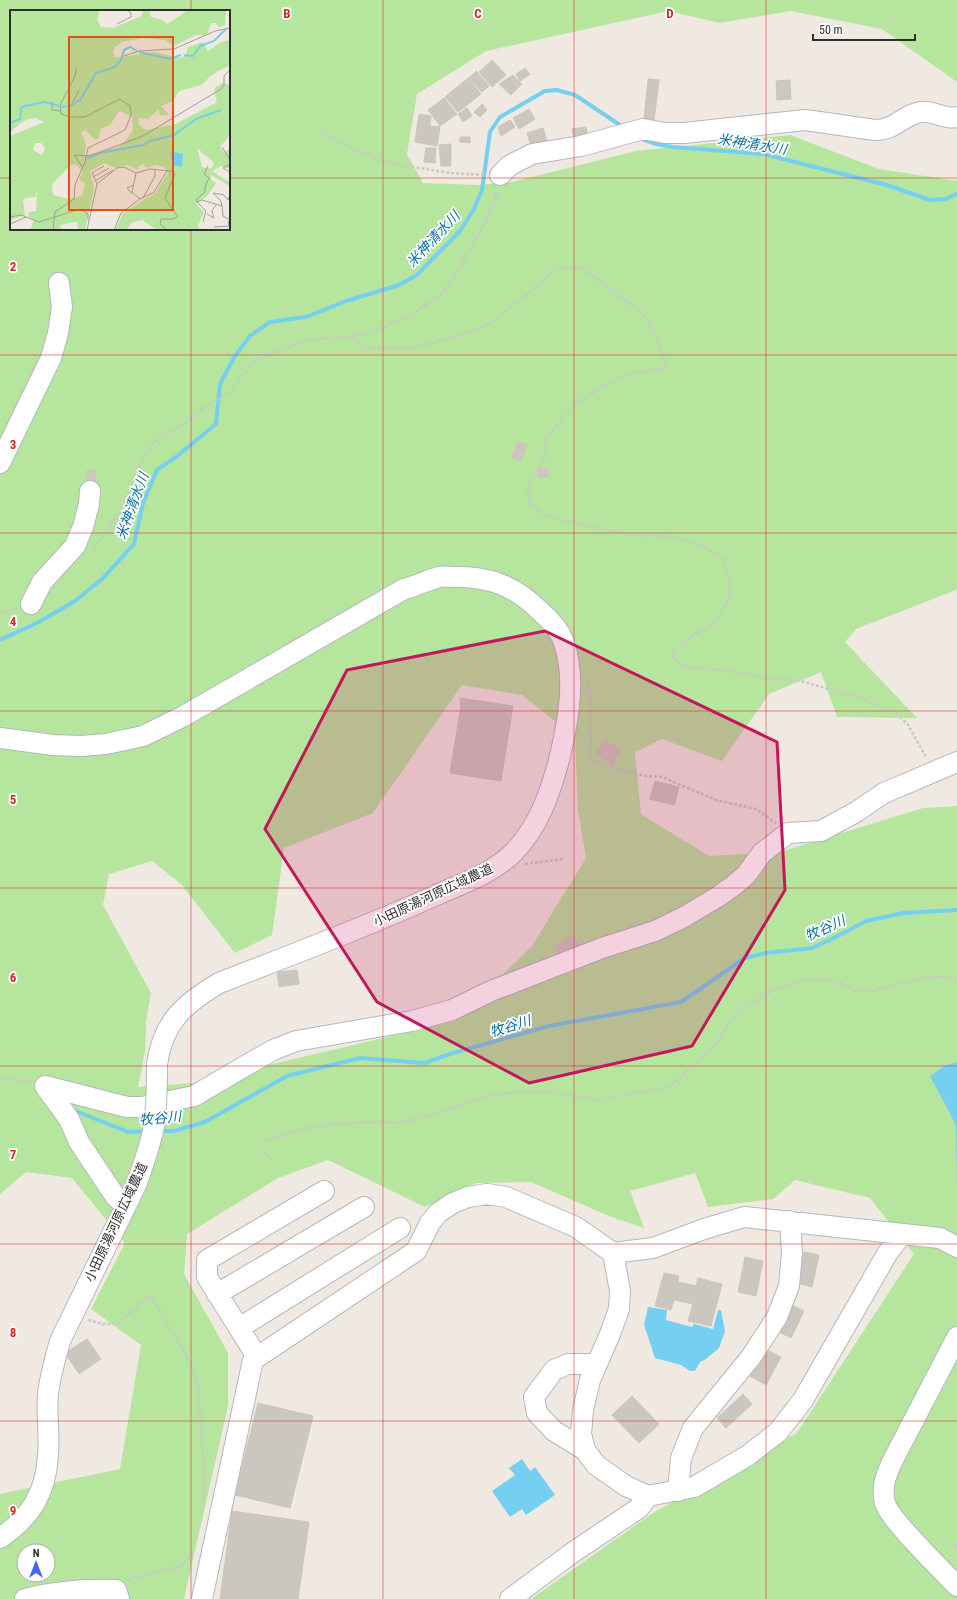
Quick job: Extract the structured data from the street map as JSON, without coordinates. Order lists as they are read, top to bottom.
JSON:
{
  "streets": {
    "street": ["小田原湯河原広域農道"]
  },
  "water": ["米神清水川", "牧谷川"],
  "scale_bar": "50 m",
  "north": "top",
  "grid": {
    "columns": ["B", "C", "D"],
    "rows": [
      "2",
      "3",
      "4",
      "5",
      "6",
      "7",
      "8",
      "9"
    ]
  }
}
